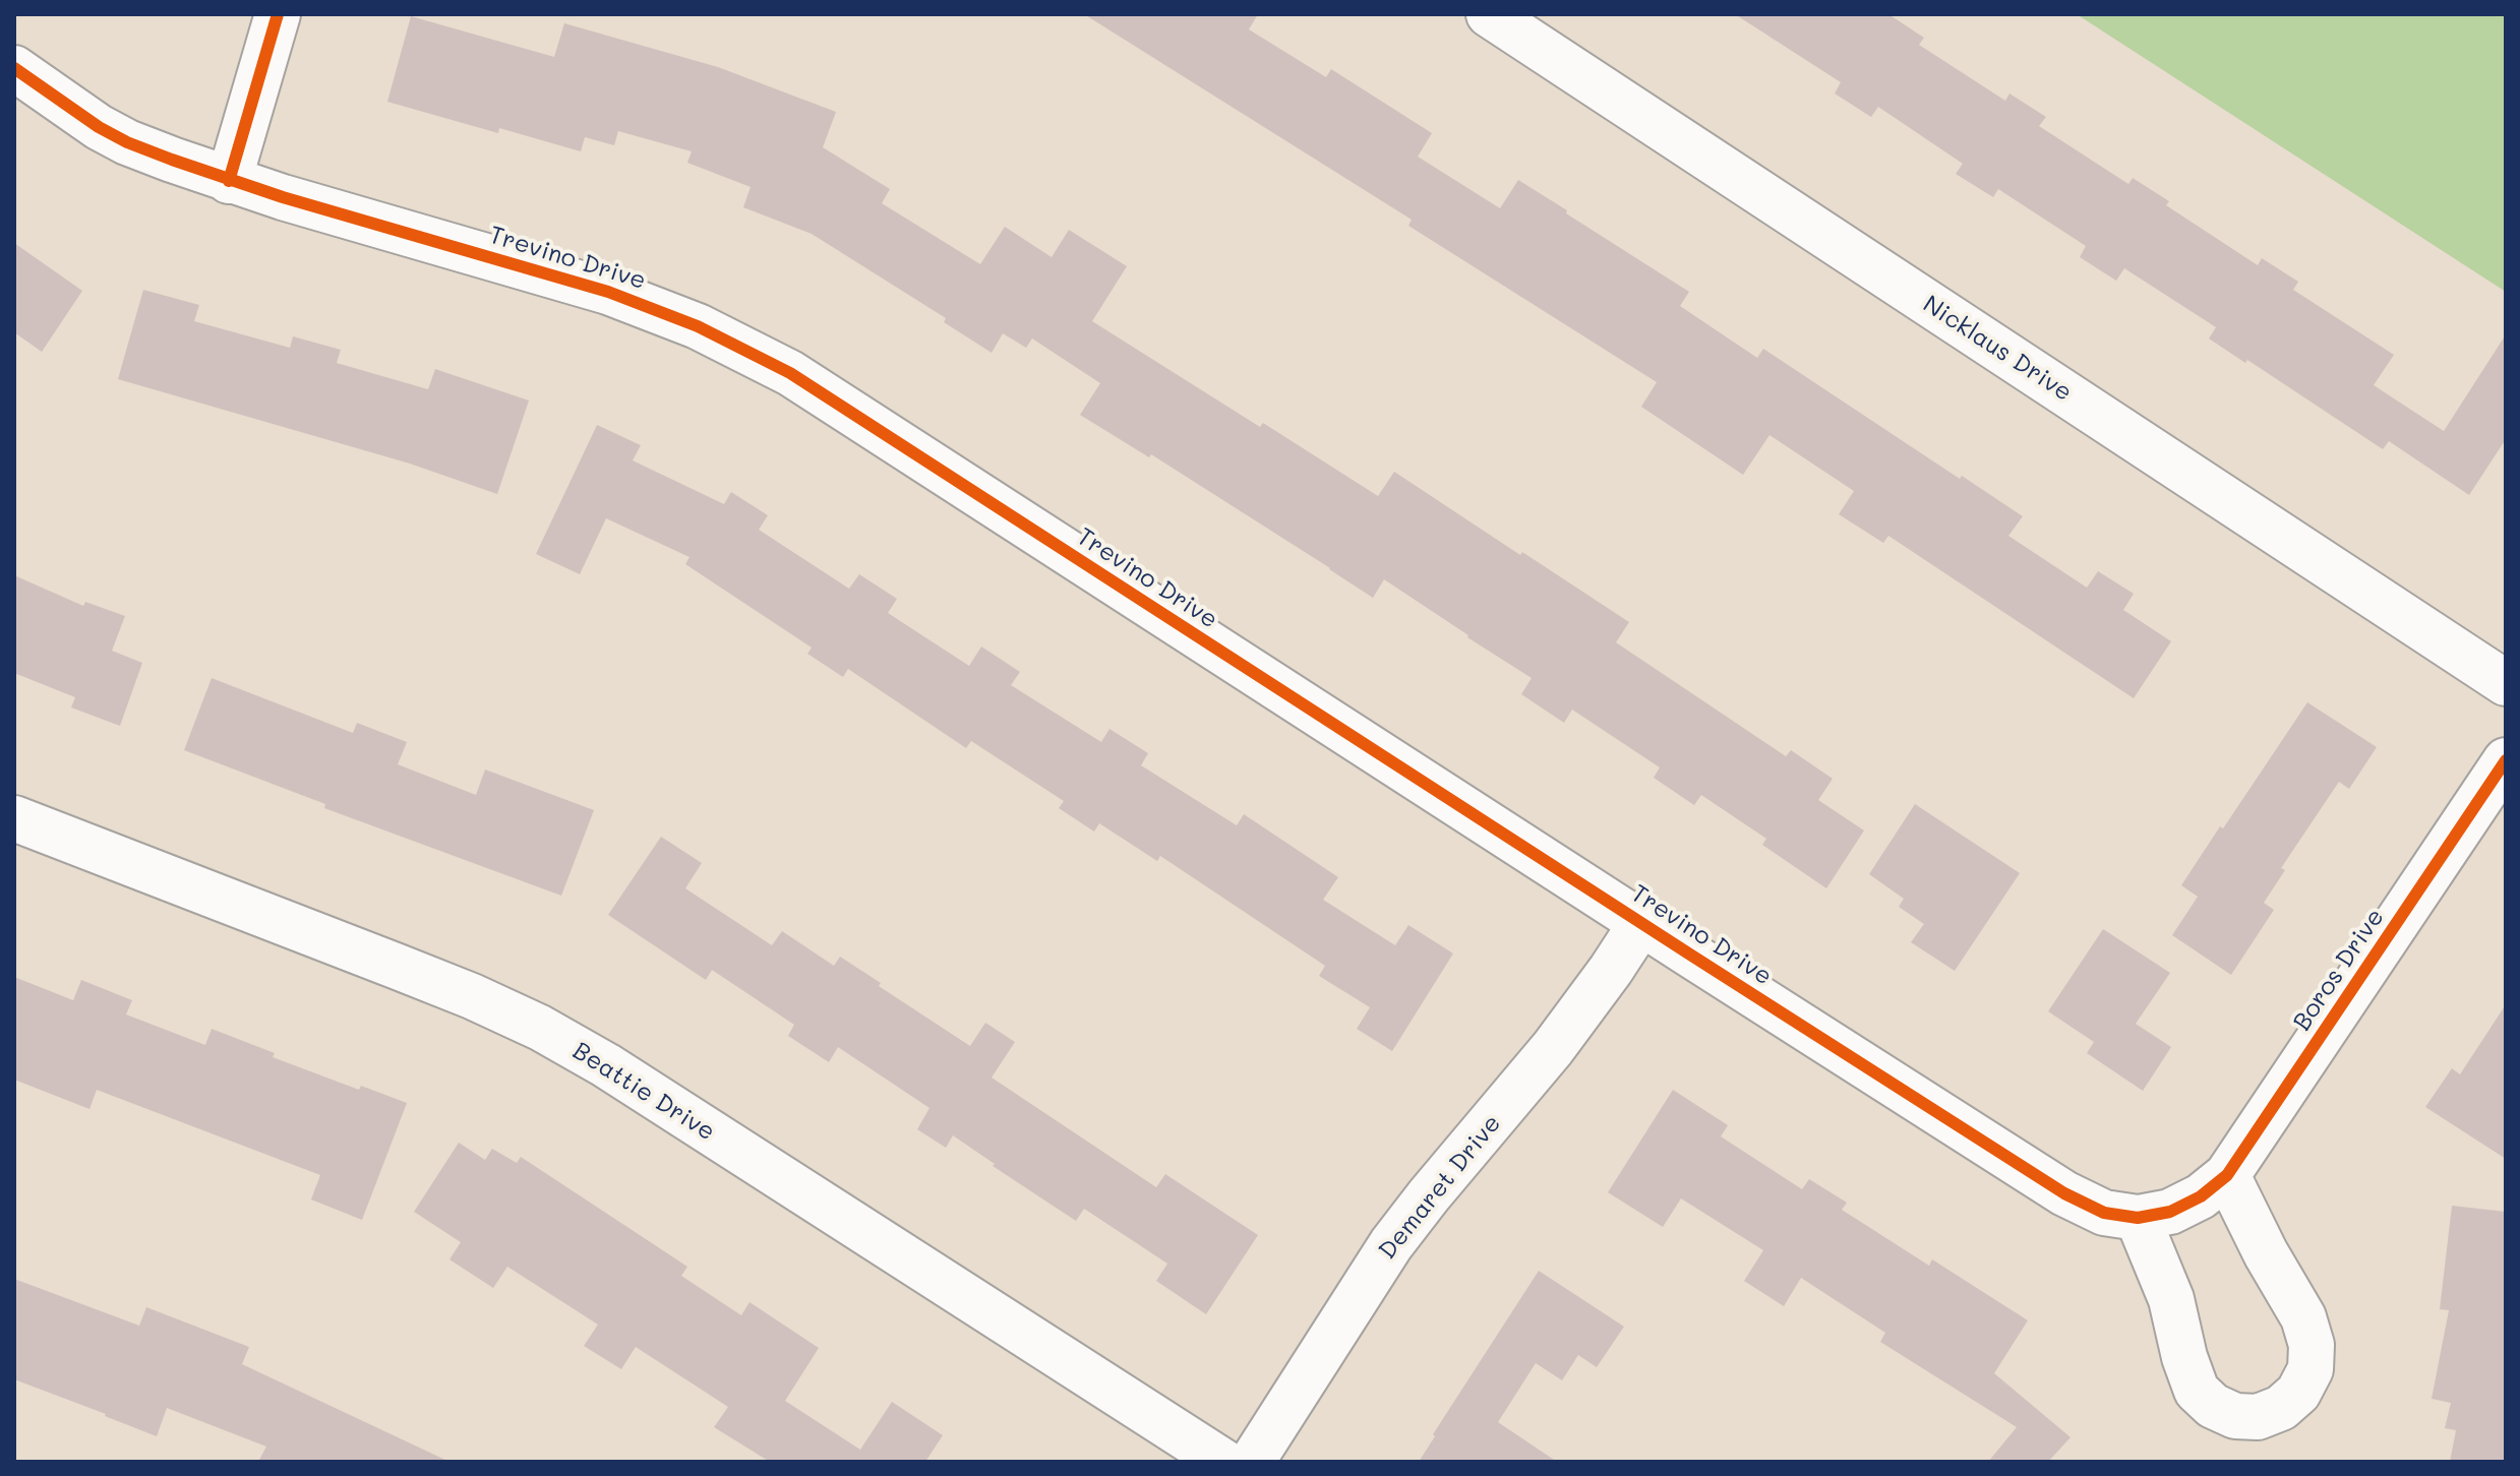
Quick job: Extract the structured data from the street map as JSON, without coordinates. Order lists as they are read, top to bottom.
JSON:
{
  "streets": {
    "street": [
      "Trevino Drive",
      "Nicklaus Drive",
      "Boros Drive",
      "Beattie Drive",
      "Demaret Drive"
    ]
  },
  "crossings": [
    ["Trevino Drive", "Boros Drive"],
    ["Trevino Drive", "Demaret Drive"]
  ]
}
